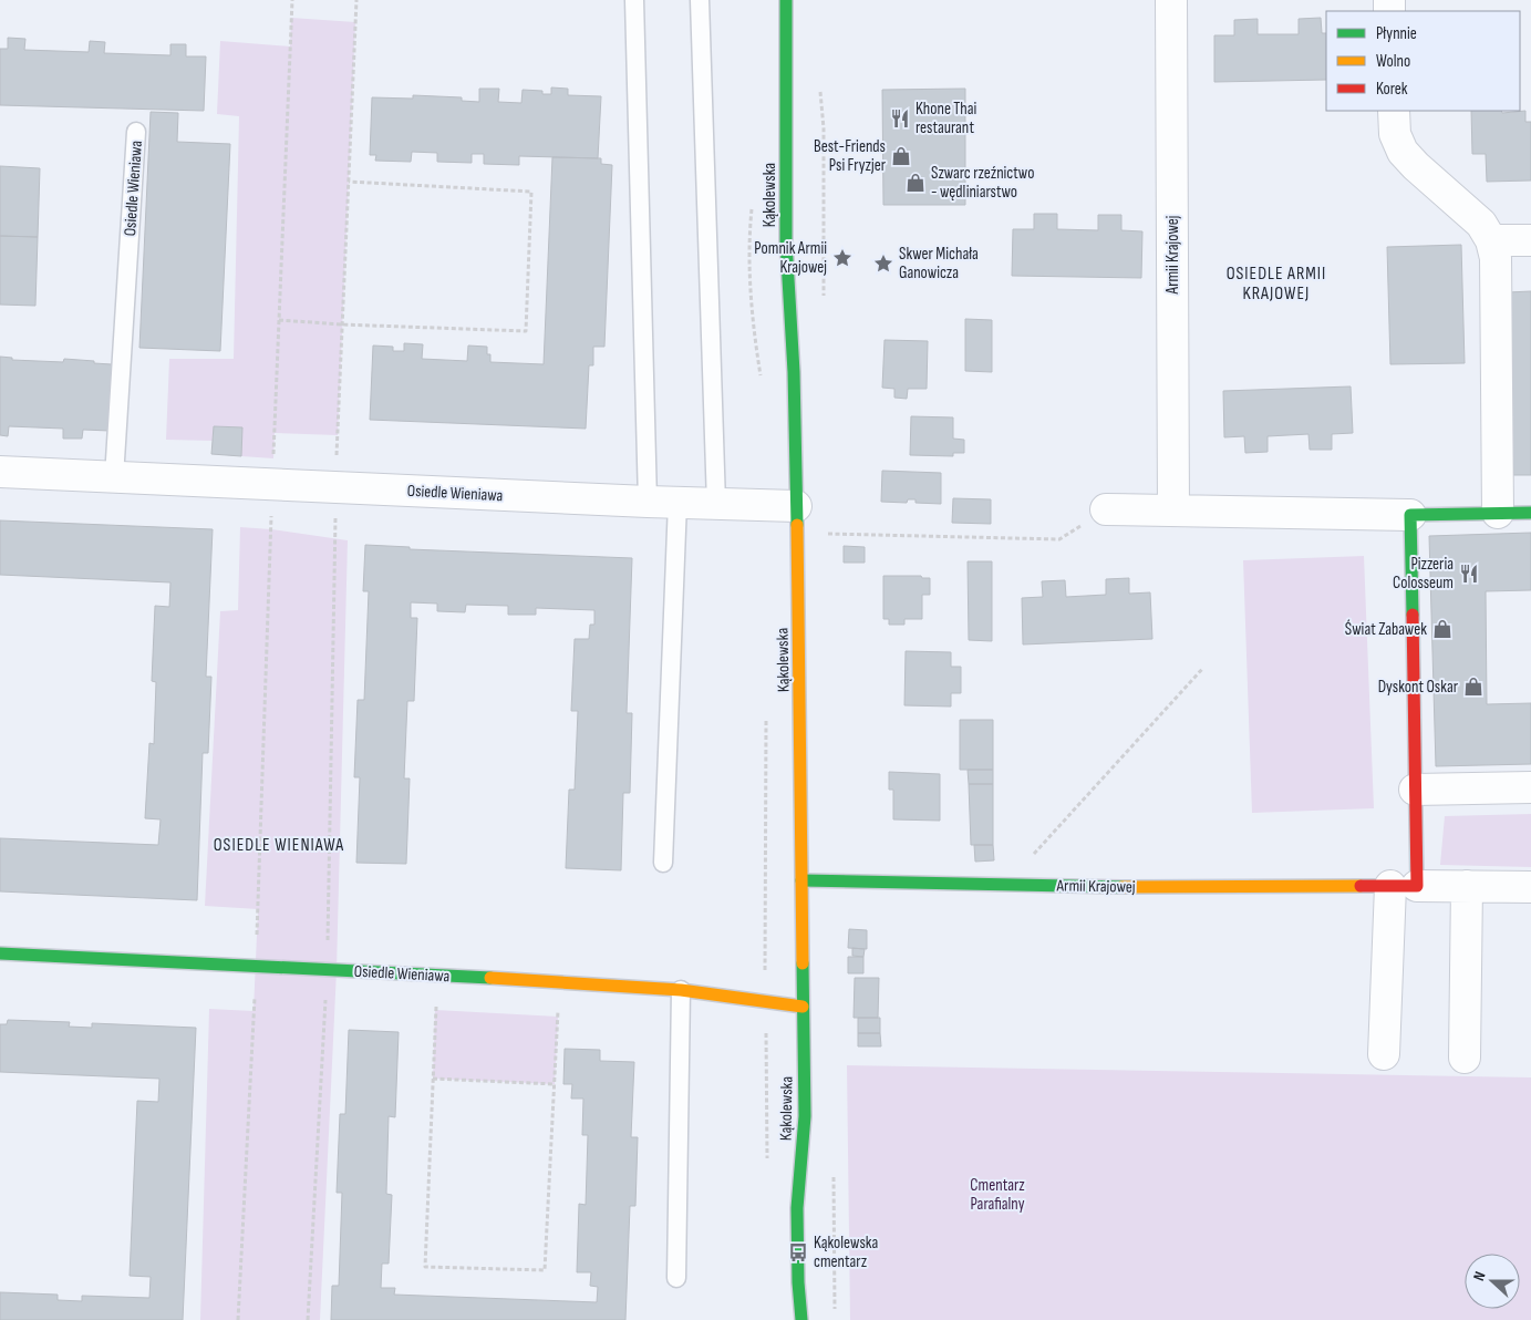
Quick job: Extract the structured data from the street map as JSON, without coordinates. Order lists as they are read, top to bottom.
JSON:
{
  "streets": {
    "street": ["Osiedle Wieniawa", "Kąkolewska", "Armii Krajowej"]
  },
  "crossings": [
    ["Osiedle Wieniawa", "Kąkolewska"],
    ["Kąkolewska", "Armii Krajowej"]
  ],
  "districts": ["OSIEDLE ARMII KRAJOWEJ", "OSIEDLE WIENIAWA"],
  "parks": ["Cmentarz Parafialny"],
  "places": {
    "restaurant": ["Khone Thai restaurant", "Pizzeria Colosseum"],
    "shop": [
      "Best-Friends Psi Fryzjer",
      "Szwarc rzeźnictwo - wędliniarstwo",
      "Świat Zabawek",
      "Dyskont Oskar"
    ],
    "place": ["Pomnik Armii Krajowej", "Skwer Michała Ganowicza"],
    "bus stop": ["Kąkolewska cmentarz"]
  },
  "legend": ["Płynnie", "Wolno", "Korek"],
  "north": "left"
}
